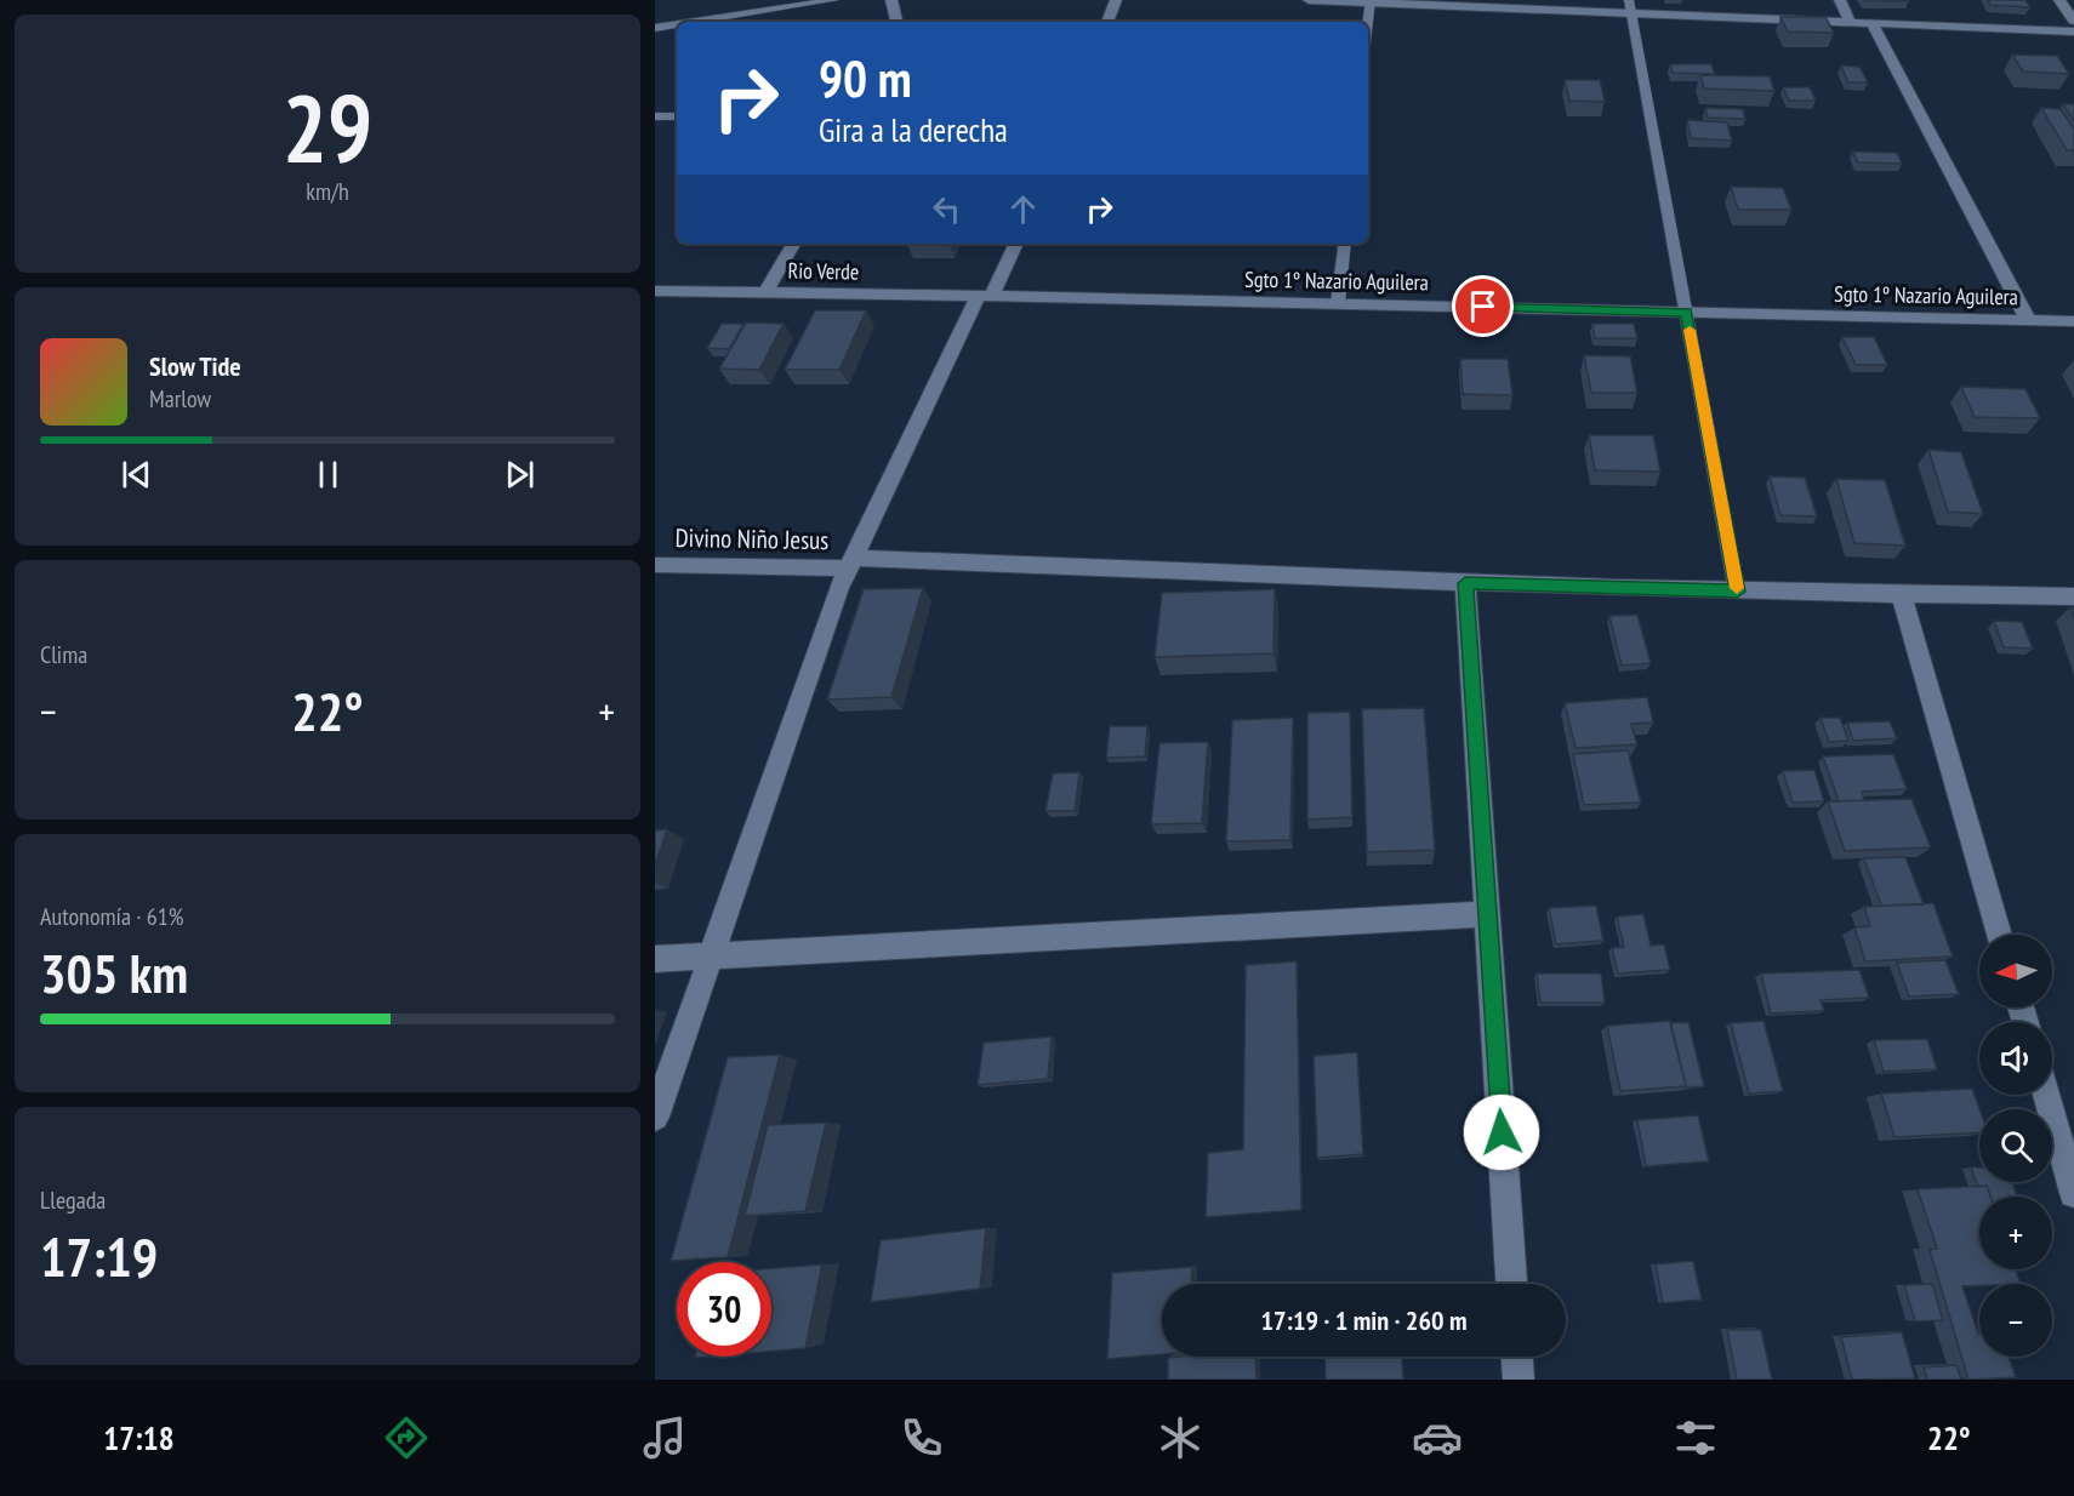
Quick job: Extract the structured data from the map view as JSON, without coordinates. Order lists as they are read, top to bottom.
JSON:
{
  "streets": {
    "street": ["Rio Verde", "Sgto 1º Nazario Aguilera", "Divino Niño Jesus"]
  },
  "crossings": [
    ["Rio Verde", "Sgto 1º Nazario Aguilera"]
  ],
  "north": "left",
  "page": {
    "tile": [
      ["29", "km/h"],
      "Clima",
      ["Autonomía · 61%", "305 km"],
      ["Llegada", "17:19"]
    ],
    "turn": ["90 m", "Gira a la derecha"],
    "song": ["Slow Tide", "Marlow"],
    "heat": ["−", "22°", "+"],
    "map_buttons": ["+", "−"],
    "limit": "30",
    "trip": "17:19 · 1 min · 260 m",
    "tabs": ["17:18", "22°"]
  }
}
